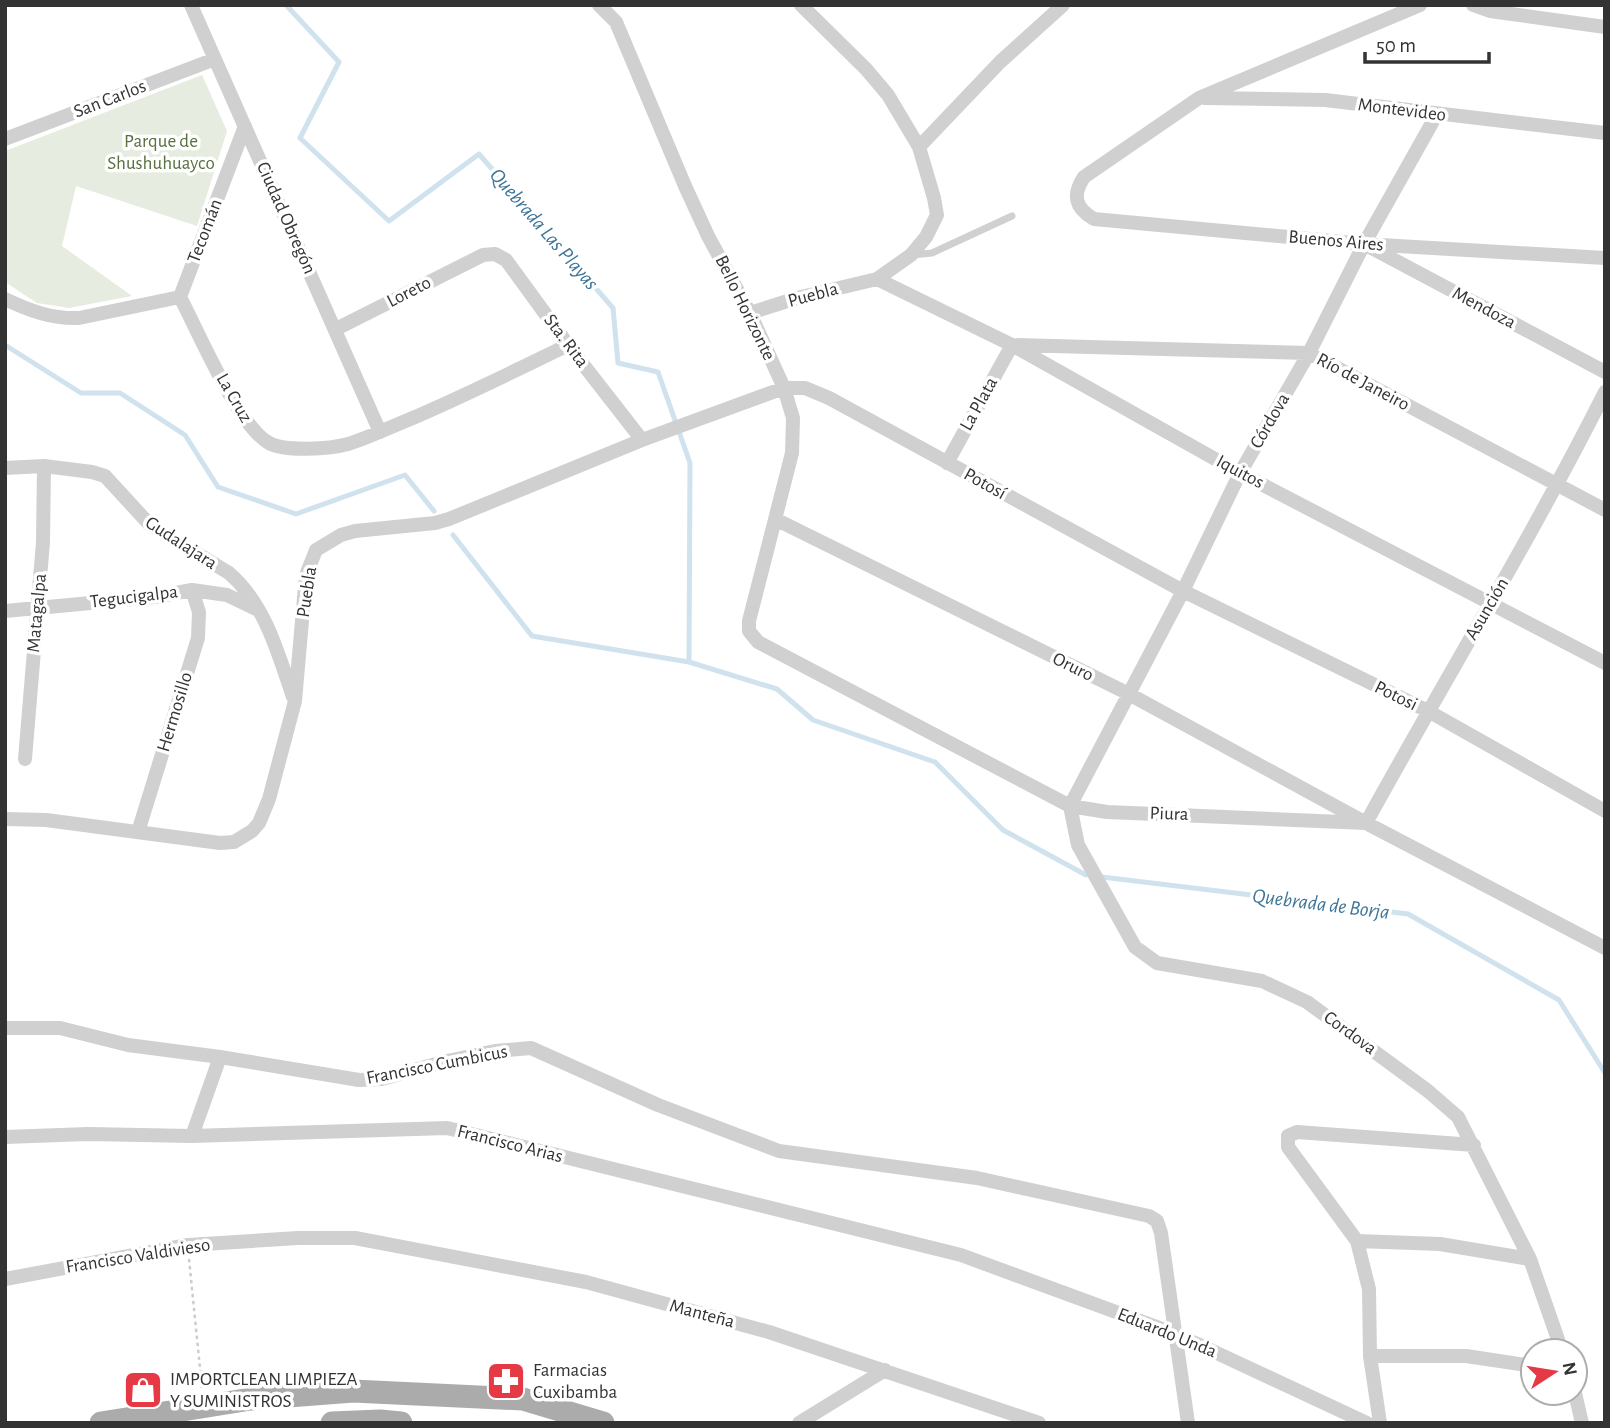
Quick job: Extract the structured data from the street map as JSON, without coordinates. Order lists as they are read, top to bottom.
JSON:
{
  "streets": {
    "street": [
      "San Carlos",
      "Montevideo",
      "Ciudad Obregón",
      "Tecomán",
      "Buenos Aires",
      "Loreto",
      "Puebla",
      "Bello Horizonte",
      "Mendoza",
      "Sta. Rita",
      "Río de Janeiro",
      "La Cruz",
      "La Plata",
      "Córdova",
      "Iquitos",
      "Potosí",
      "Gudalajara",
      "Tegucigalpa",
      "Asunción",
      "Matagalpa",
      "Oruro",
      "Potosi",
      "Hermosillo",
      "Piura",
      "Cordova",
      "Francisco Cumbicus",
      "Francisco Arias",
      "Francisco Valdivieso",
      "Manteña",
      "Eduardo Unda"
    ]
  },
  "crossings": [
    ["San Carlos", "Ciudad Obregón"],
    ["Montevideo", "Buenos Aires"],
    ["Montevideo", "Córdova"],
    ["Ciudad Obregón", "Tecomán"],
    ["Ciudad Obregón", "Loreto"],
    ["Ciudad Obregón", "La Cruz"],
    ["Tecomán", "La Cruz"],
    ["Buenos Aires", "Mendoza"],
    ["Buenos Aires", "Córdova"],
    ["Loreto", "Sta. Rita"],
    ["Puebla", "Bello Horizonte"],
    ["Puebla", "Sta. Rita"],
    ["Puebla", "Iquitos"],
    ["Puebla", "Potosí"],
    ["Puebla", "Gudalajara"],
    ["Puebla", "Hermosillo"],
    ["Bello Horizonte", "Potosí"],
    ["Bello Horizonte", "Oruro"],
    ["Bello Horizonte", "Piura"],
    ["Mendoza", "Córdova"],
    ["Sta. Rita", "La Cruz"],
    ["Río de Janeiro", "La Plata"],
    ["Río de Janeiro", "Córdova"],
    ["Río de Janeiro", "Iquitos"],
    ["Río de Janeiro", "Asunción"],
    ["La Plata", "Iquitos"],
    ["La Plata", "Potosí"],
    ["Córdova", "Iquitos"],
    ["Córdova", "Potosí"],
    ["Córdova", "Oruro"],
    ["Córdova", "Potosi"],
    ["Córdova", "Piura"],
    ["Córdova", "Cordova"],
    ["Iquitos", "Asunción"],
    ["Potosí", "Potosi"],
    ["Gudalajara", "Tegucigalpa"],
    ["Gudalajara", "Matagalpa"],
    ["Tegucigalpa", "Matagalpa"],
    ["Tegucigalpa", "Hermosillo"],
    ["Asunción", "Oruro"],
    ["Asunción", "Potosi"],
    ["Asunción", "Piura"],
    ["Oruro", "Piura"],
    ["Piura", "Cordova"],
    ["Francisco Cumbicus", "Eduardo Unda"],
    ["Francisco Arias", "Eduardo Unda"],
    ["Francisco Valdivieso", "Manteña"]
  ],
  "water": ["Quebrada Las Playas", "Quebrada de Borja"],
  "parks": ["Parque de Shushuhuayco"],
  "places": {
    "pharmacy": ["Farmacias Cuxibamba"],
    "shop": ["IMPORTCLEAN LIMPIEZA Y SUMINISTROS"]
  },
  "scale_bar": "50 m",
  "north": "right"
}
